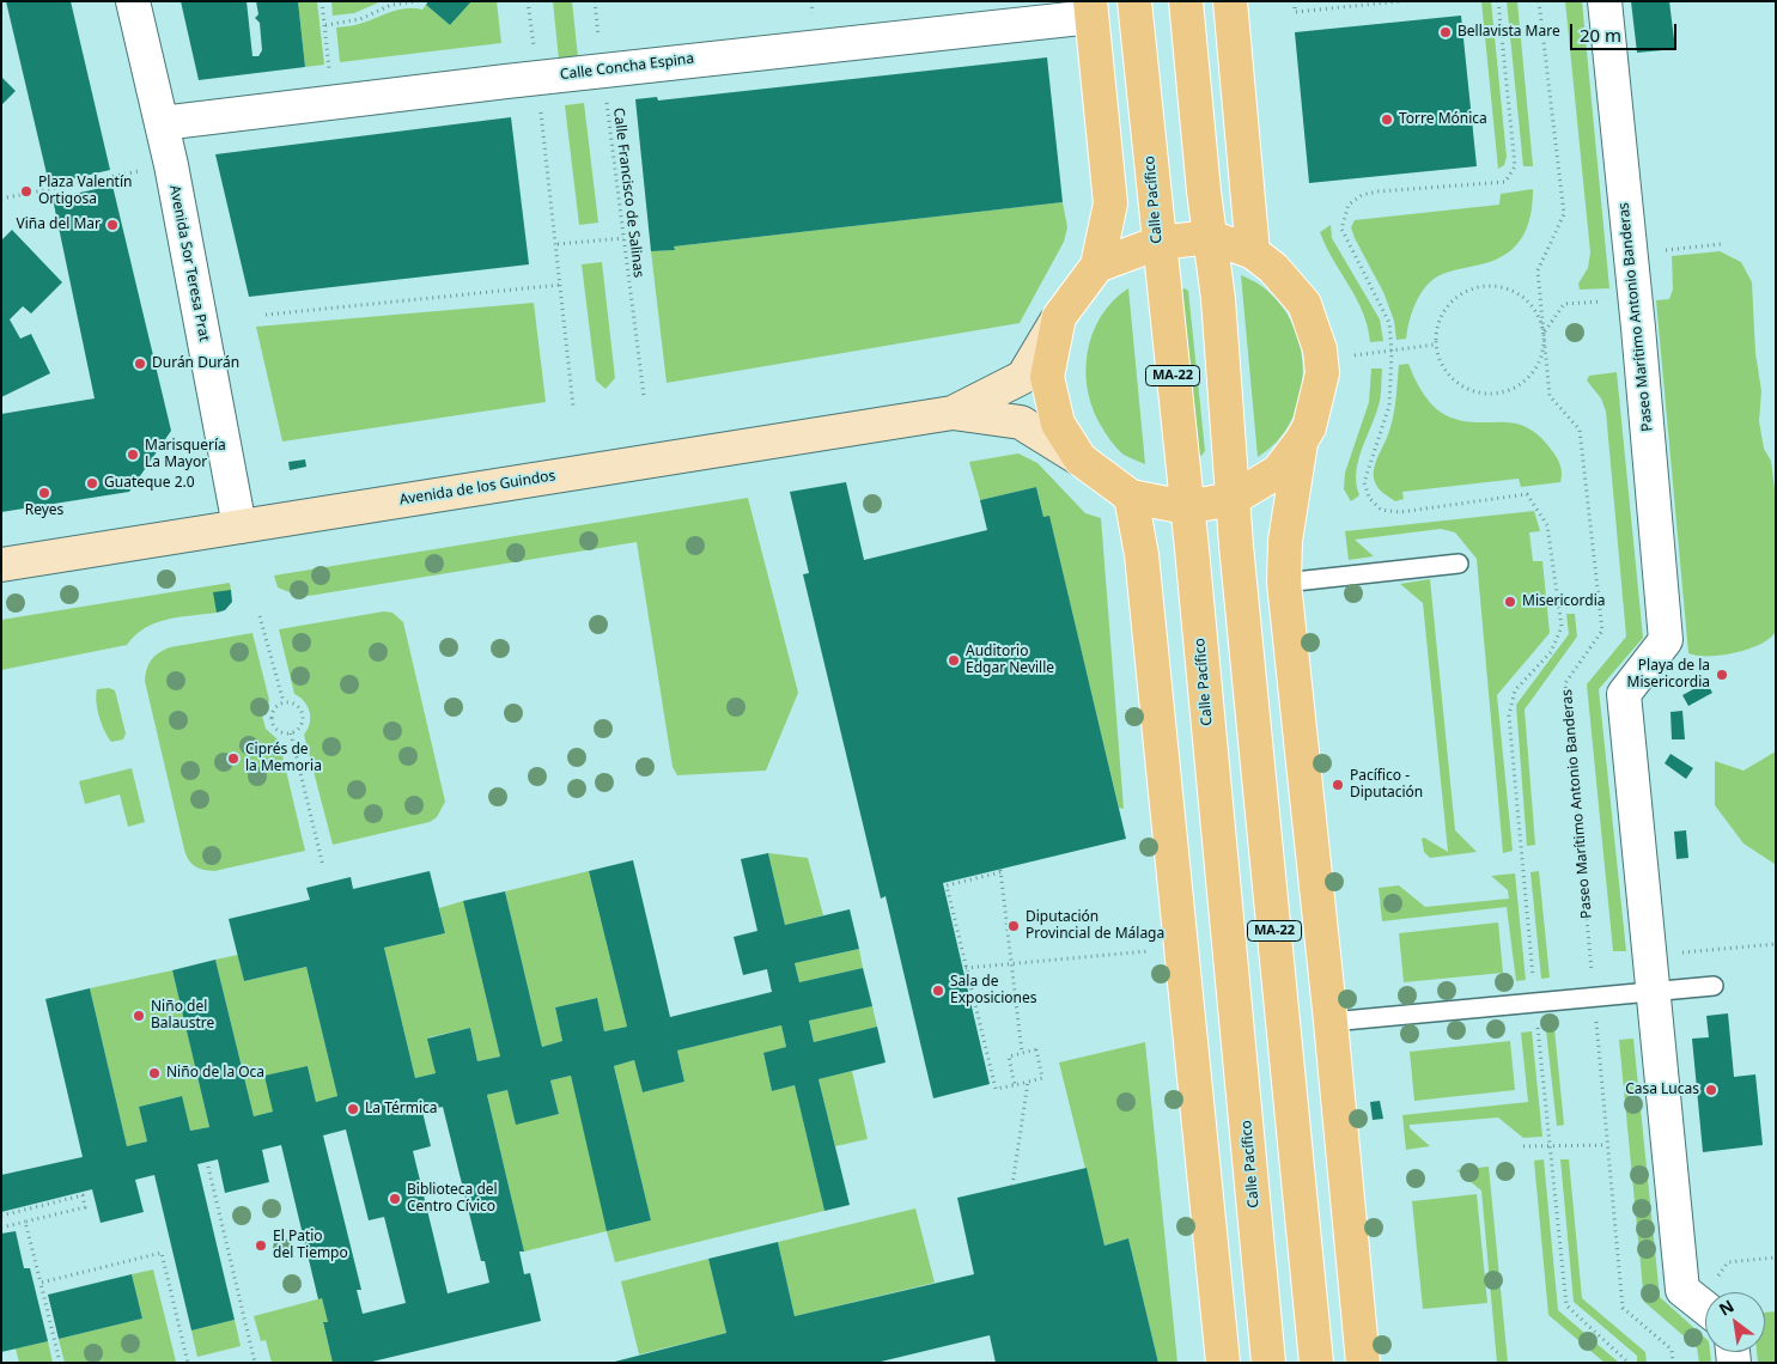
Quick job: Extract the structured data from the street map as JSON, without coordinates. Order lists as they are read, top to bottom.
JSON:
{
  "streets": {
    "main road": ["Calle Pacífico", "MA-22", "Avenida de los Guindos"],
    "street": ["Calle Concha Espina", "Avenida Sor Teresa Prat", "Paseo Marítimo Antonio Banderas"],
    "path": ["Calle Francisco de Salinas"]
  },
  "crossings": [
    ["Calle Concha Espina", "Calle Francisco de Salinas"],
    ["Calle Concha Espina", "Avenida Sor Teresa Prat"],
    ["Avenida Sor Teresa Prat", "Avenida de los Guindos"]
  ],
  "places": [
    "Bellavista Mare",
    "Torre Mónica",
    "Plaza Valentín Ortigosa",
    "Viña del Mar",
    "Durán Durán",
    "Marisquería La Mayor",
    "Guateque 2.0",
    "Reyes",
    "Misericordia",
    "Auditorio Edgar Neville",
    "Playa de la Misericordia",
    "Ciprés de la Memoria",
    "Pacífico - Diputación",
    "Diputación Provincial de Málaga",
    "Sala de Exposiciones",
    "Niño del Balaustre",
    "Niño de la Oca",
    "Casa Lucas",
    "La Térmica",
    "Biblioteca del Centro Cívico",
    "El Patio del Tiempo"
  ],
  "scale_bar": "20 m",
  "north": "top left"
}
